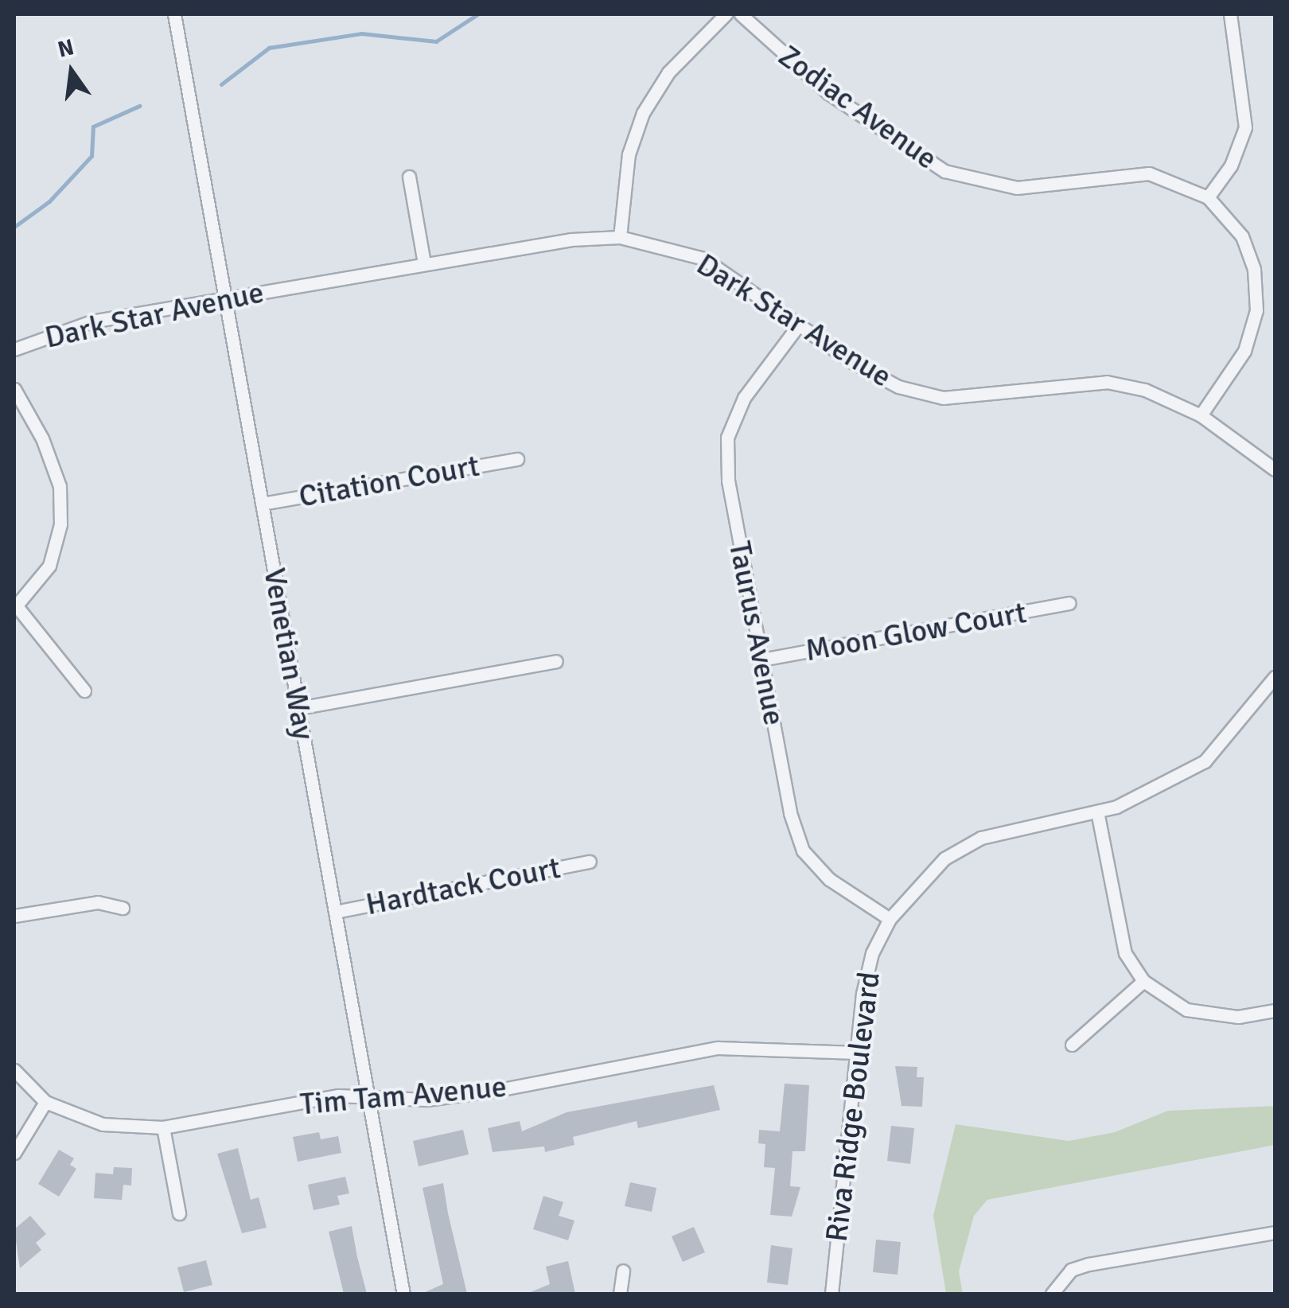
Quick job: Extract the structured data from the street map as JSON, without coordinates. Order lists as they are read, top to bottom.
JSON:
{
  "streets": {
    "street": [
      "Zodiac Avenue",
      "Dark Star Avenue",
      "Citation Court",
      "Moon Glow Court",
      "Taurus Avenue",
      "Venetian Way",
      "Hardtack Court",
      "Tim Tam Avenue",
      "Riva Ridge Boulevard"
    ]
  },
  "crossings": [
    ["Zodiac Avenue", "Dark Star Avenue"],
    ["Dark Star Avenue", "Taurus Avenue"],
    ["Dark Star Avenue", "Venetian Way"],
    ["Citation Court", "Venetian Way"],
    ["Moon Glow Court", "Taurus Avenue"],
    ["Taurus Avenue", "Riva Ridge Boulevard"],
    ["Venetian Way", "Hardtack Court"],
    ["Venetian Way", "Tim Tam Avenue"],
    ["Tim Tam Avenue", "Riva Ridge Boulevard"]
  ],
  "north": "top"
}
